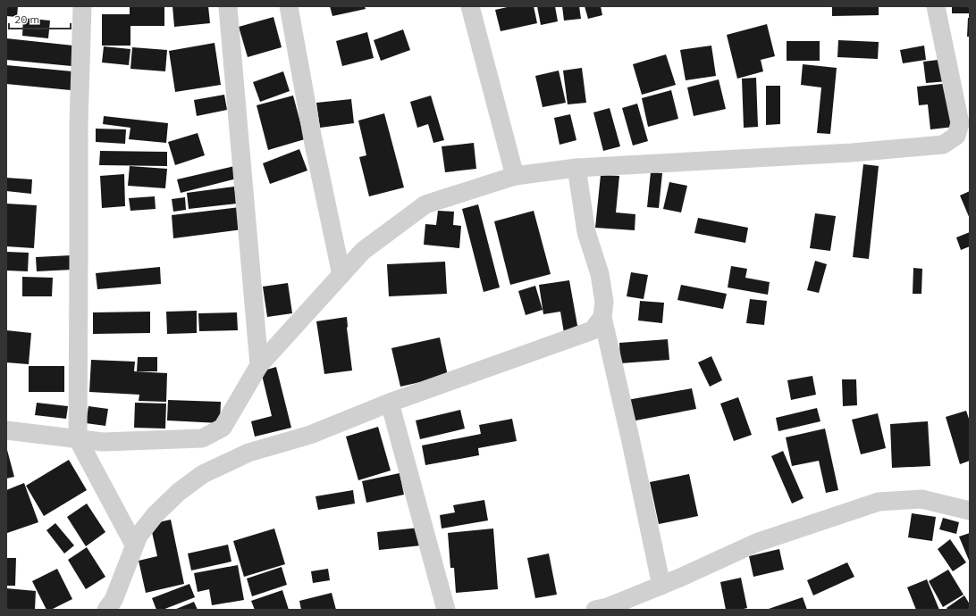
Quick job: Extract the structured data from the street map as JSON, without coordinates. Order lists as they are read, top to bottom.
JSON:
{
  "scale_bar": "20 m"
}
